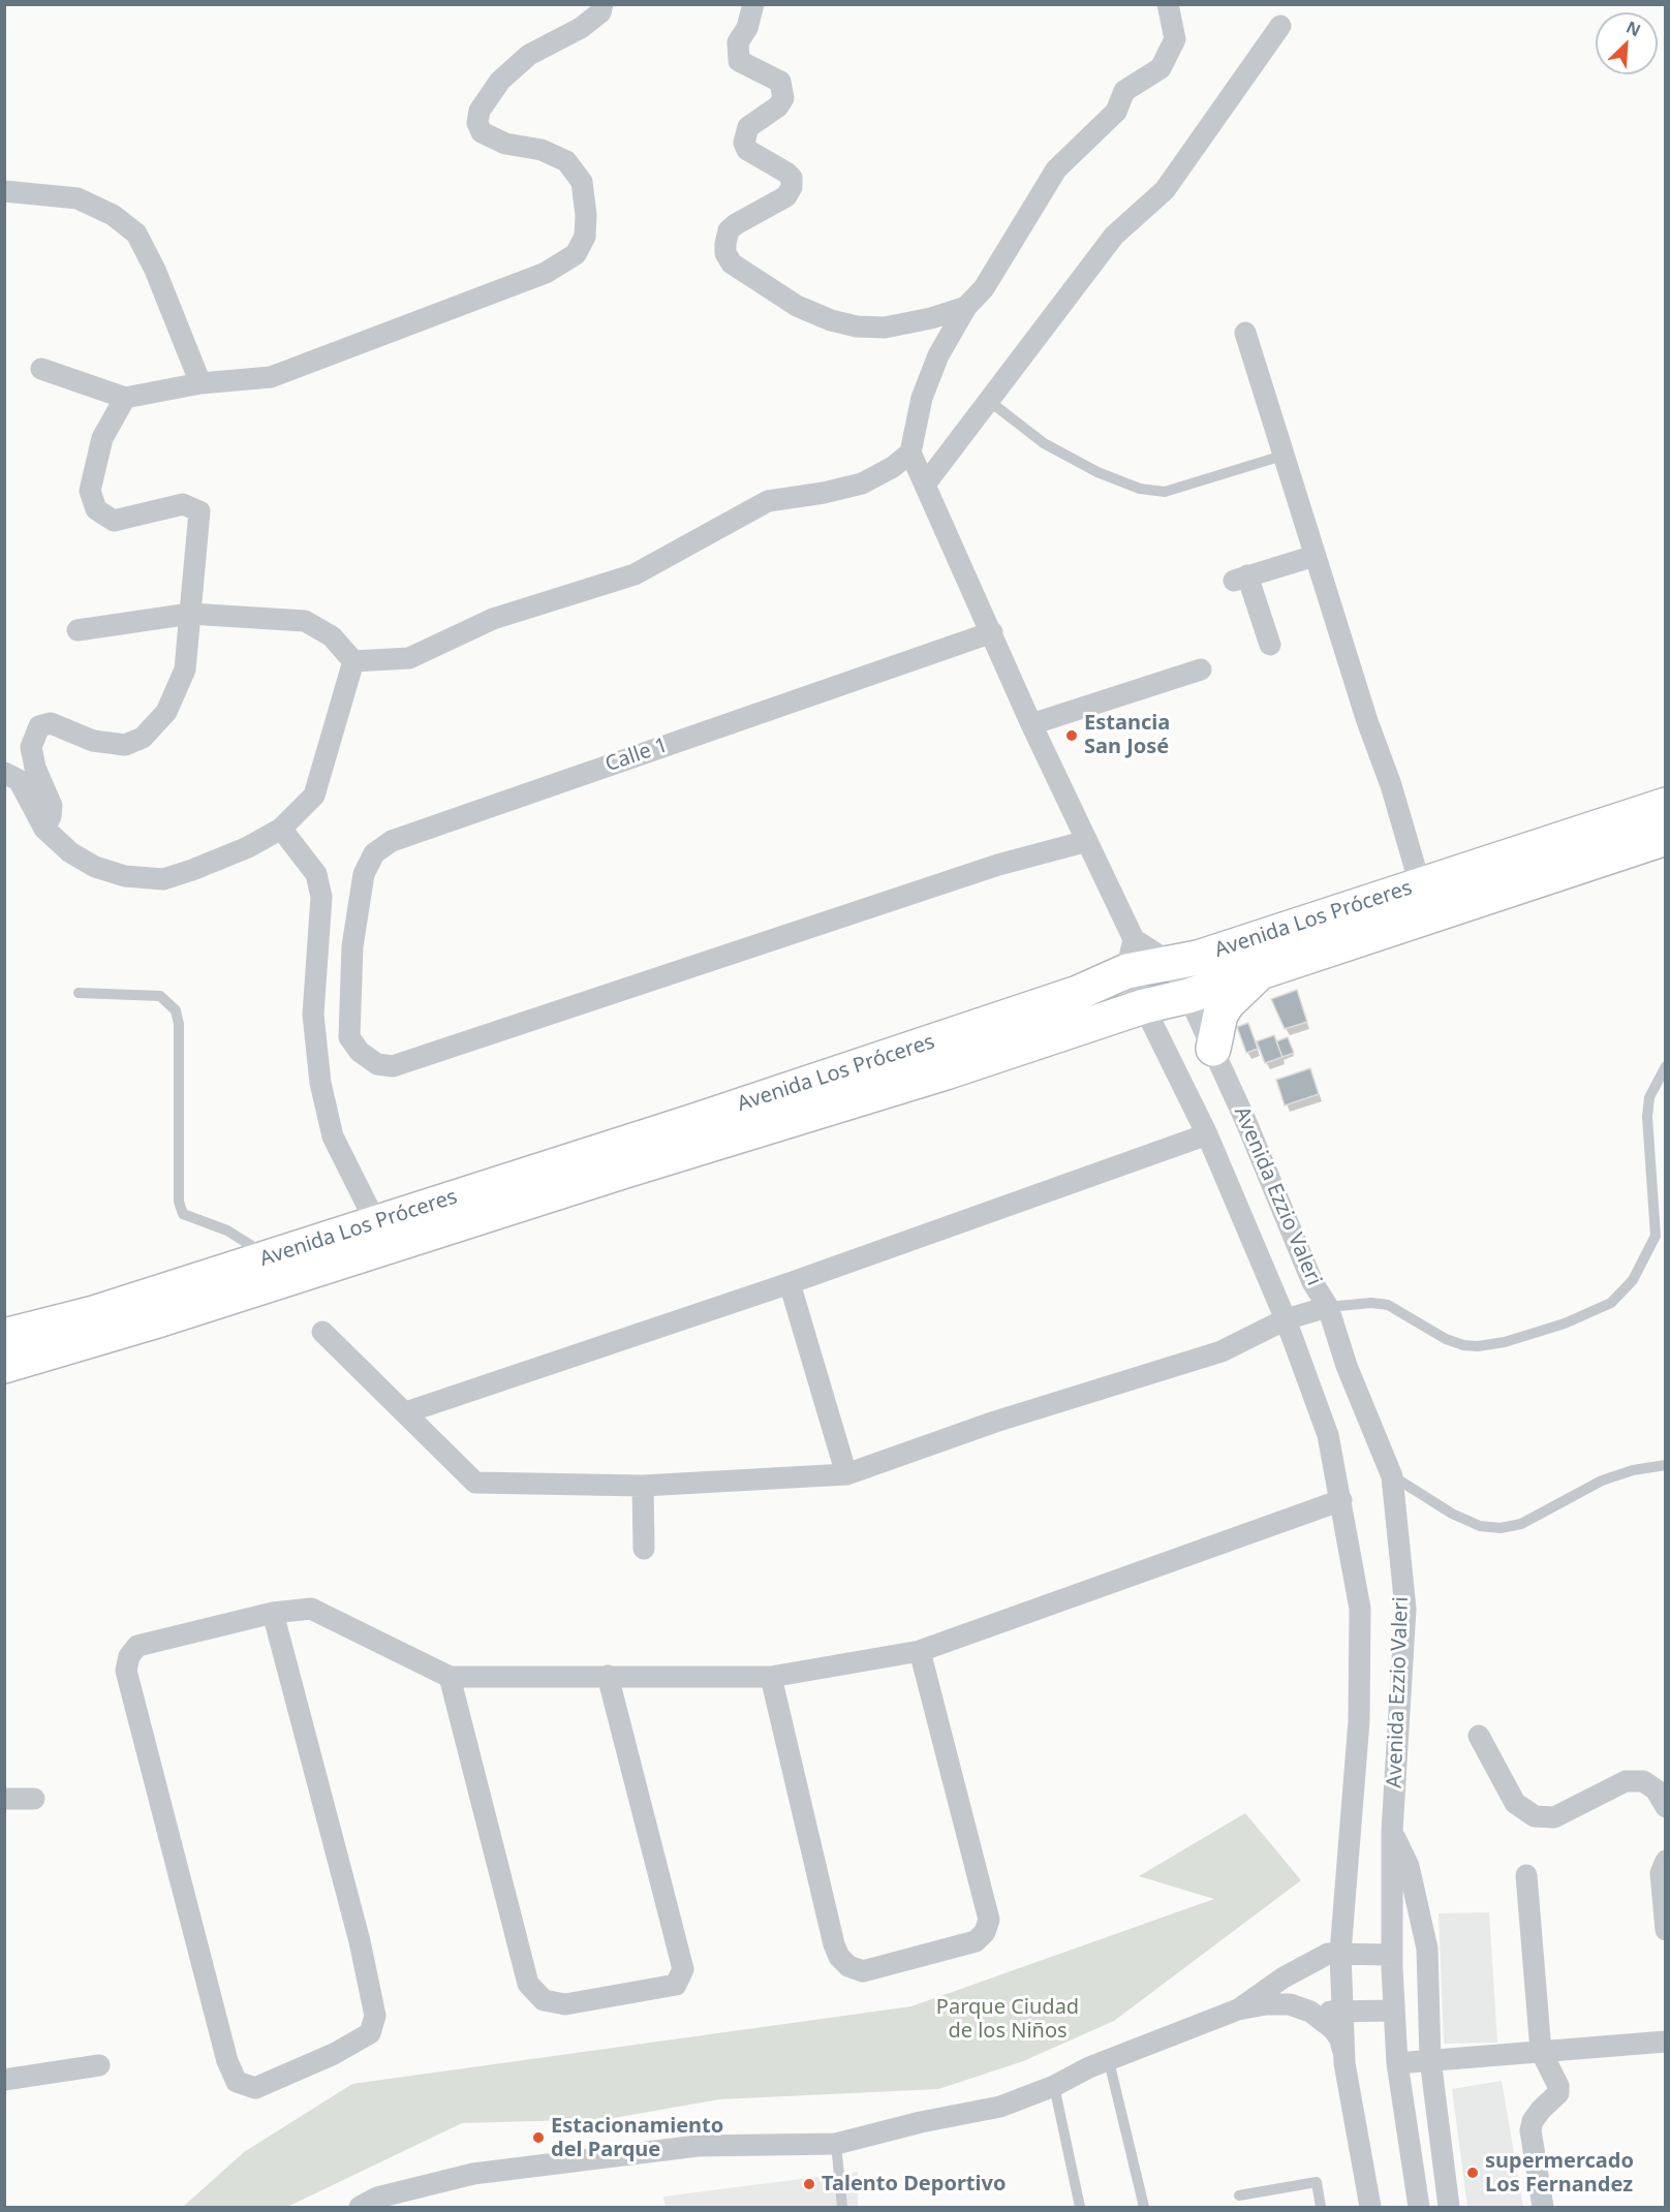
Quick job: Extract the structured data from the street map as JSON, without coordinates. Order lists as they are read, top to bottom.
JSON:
{
  "streets": {
    "highway": ["Avenida Los Próceres"],
    "street": ["Calle 1", "Avenida Ezzio Valeri"]
  },
  "crossings": [
    ["Calle 1", "Avenida Ezzio Valeri"],
    ["Avenida Los Próceres", "Avenida Ezzio Valeri"]
  ],
  "parks": ["Parque Ciudad de los Niños"],
  "places": [
    "Estancia San José",
    "Estacionamiento del Parque",
    "supermercado Los Fernandez",
    "Talento Deportivo"
  ],
  "north": "top right"
}
